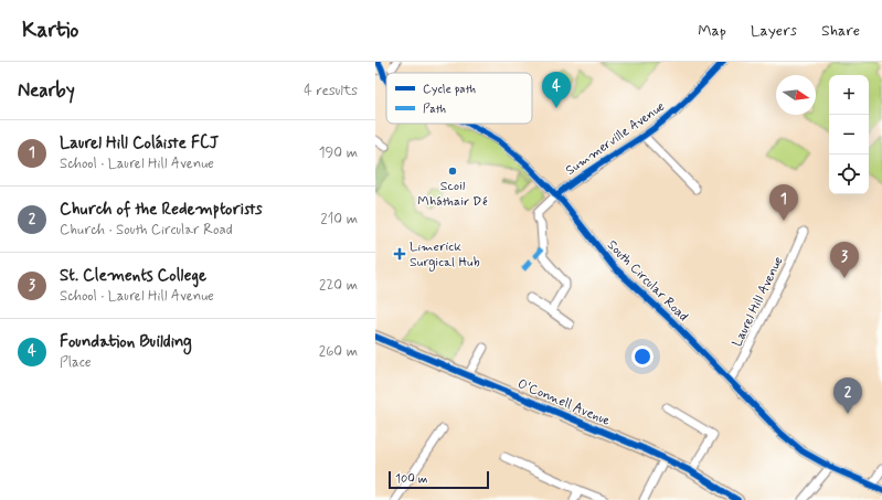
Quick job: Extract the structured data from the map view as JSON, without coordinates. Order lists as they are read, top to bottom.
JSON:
{
  "streets": {
    "main road": ["O'Connell Avenue"],
    "street": ["Summerville Avenue", "South Circular Road", "Laurel Hill Avenue"]
  },
  "crossings": [
    ["Summerville Avenue", "South Circular Road"],
    ["South Circular Road", "Laurel Hill Avenue"]
  ],
  "places": {
    "other": ["Scoil Mháthair Dé"],
    "health": ["Limerick Surgical Hub"]
  },
  "legend": ["Cycle path", "Path"],
  "scale_bar": "100 m",
  "north": "right",
  "page": {
    "header": "Kartio",
    "nav": ["Map", "Layers", "Share"],
    "heading": ["Nearby", "4 results"],
    "pins": [
      "4",
      "1",
      "3",
      "2"
    ],
    "map_buttons": ["+", "−"],
    "list": [
      {
        "mark": "1",
        "name": "Laurel Hill Coláiste FCJ",
        "note": "School · Laurel Hill Avenue",
        "value": "190 m"
      },
      {
        "mark": "2",
        "name": "Church of the Redemptorists",
        "note": "Church · South Circular Road",
        "value": "210 m"
      },
      {
        "mark": "3",
        "name": "St. Clements College",
        "note": "School · Laurel Hill Avenue",
        "value": "220 m"
      },
      {
        "mark": "4",
        "name": "Foundation Building",
        "note": "Place",
        "value": "260 m"
      }
    ],
    "scale": "100 m"
  }
}
